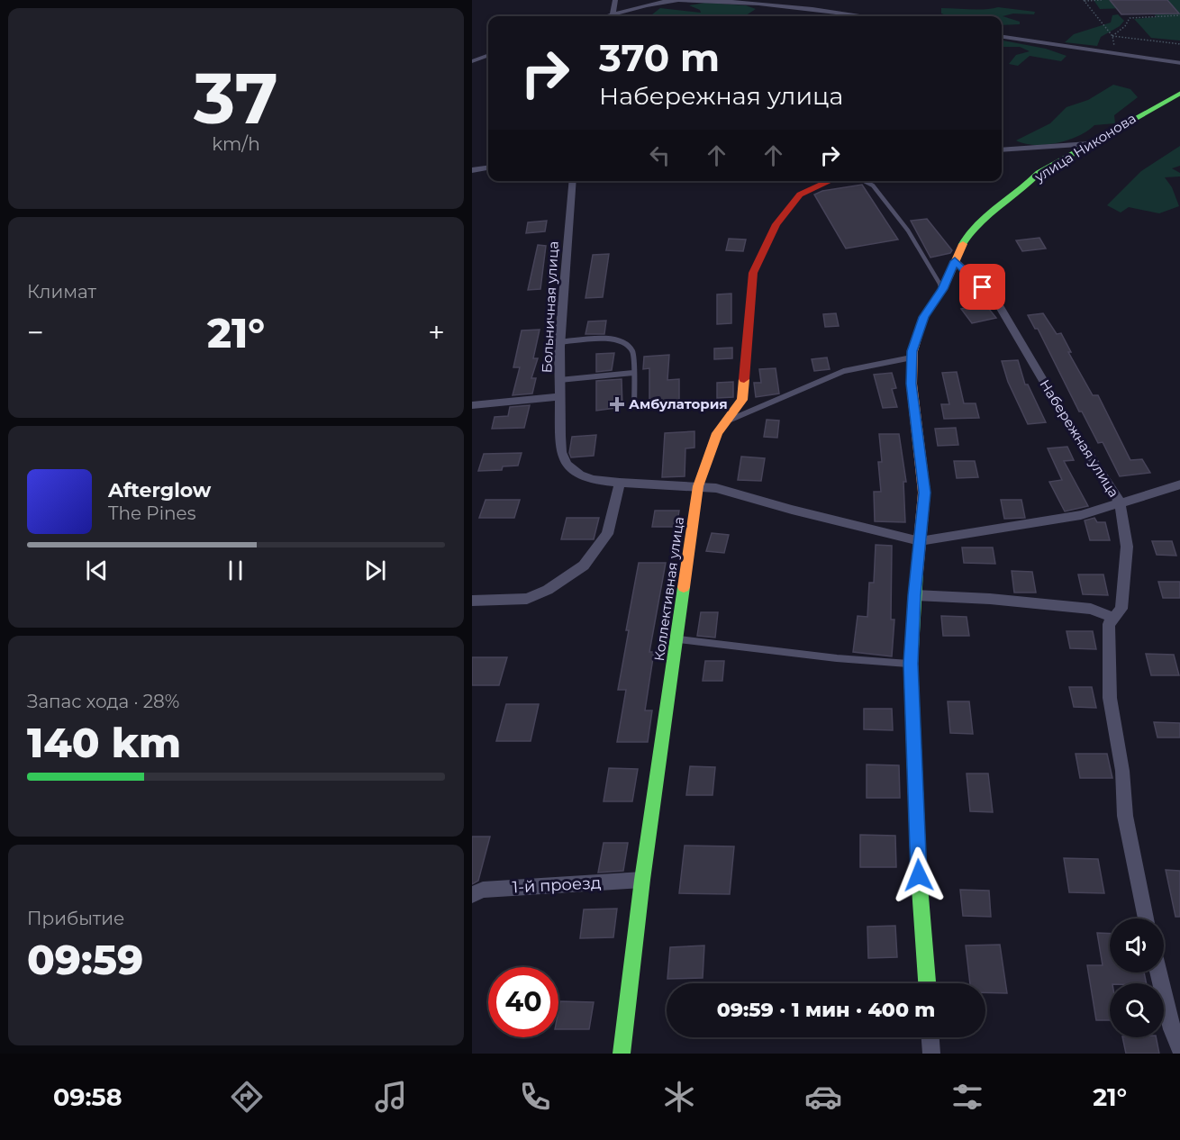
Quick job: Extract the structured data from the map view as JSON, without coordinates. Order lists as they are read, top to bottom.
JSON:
{
  "streets": {
    "street": [
      "улица Никонова",
      "Больничная улица",
      "Набережная улица",
      "Коллективная улица",
      "1-й проезд"
    ]
  },
  "crossings": [
    ["улица Никонова", "Больничная улица"],
    ["улица Никонова", "Набережная улица"],
    ["Больничная улица", "Коллективная улица"],
    ["Коллективная улица", "1-й проезд"]
  ],
  "places": {
    "health": ["Амбулатория"]
  },
  "page": {
    "tile": [
      ["37", "km/h"],
      "Климат",
      ["Запас хода · 28%", "140 km"],
      ["Прибытие", "09:59"]
    ],
    "turn": ["370 m", "Набережная улица"],
    "heat": ["−", "21°", "+"],
    "song": ["Afterglow", "The Pines"],
    "limit": "40",
    "trip": "09:59 · 1 мин · 400 m",
    "tabs": ["09:58", "21°"]
  }
}
